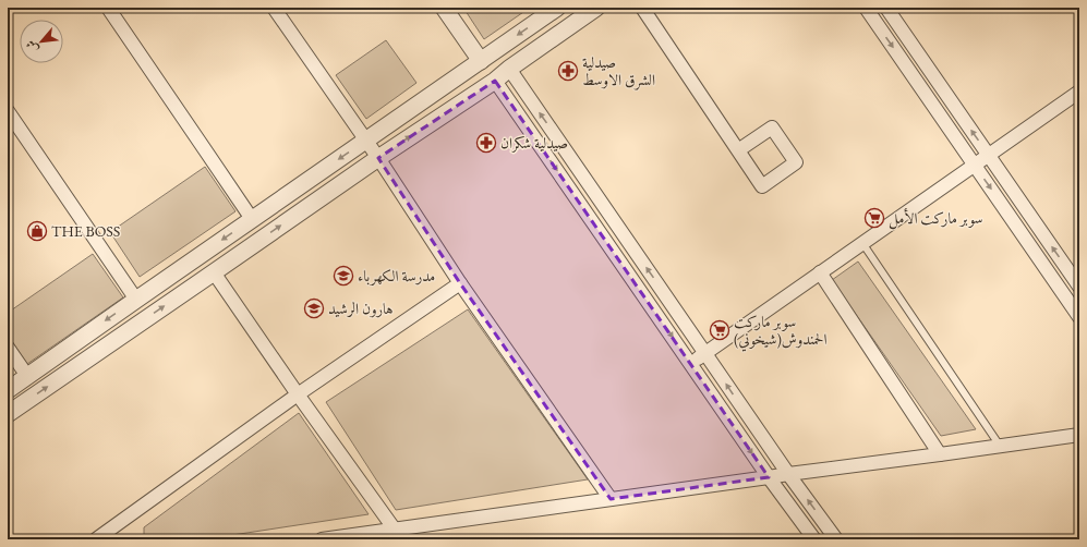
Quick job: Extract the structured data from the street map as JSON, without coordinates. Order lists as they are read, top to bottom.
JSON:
{
  "places": {
    "pharmacy": ["صيدلية الشرق الاوسط", "صيدلية شكران"],
    "supermarket": ["سوبر ماركت الأمل", "سوبر ماركت الحمندوش(شيخوني)"],
    "shop": ["THE BOSS"],
    "school or university": ["مدرسة الكهرباء", "هارون الرشيد"]
  },
  "north": "bottom left"
}
